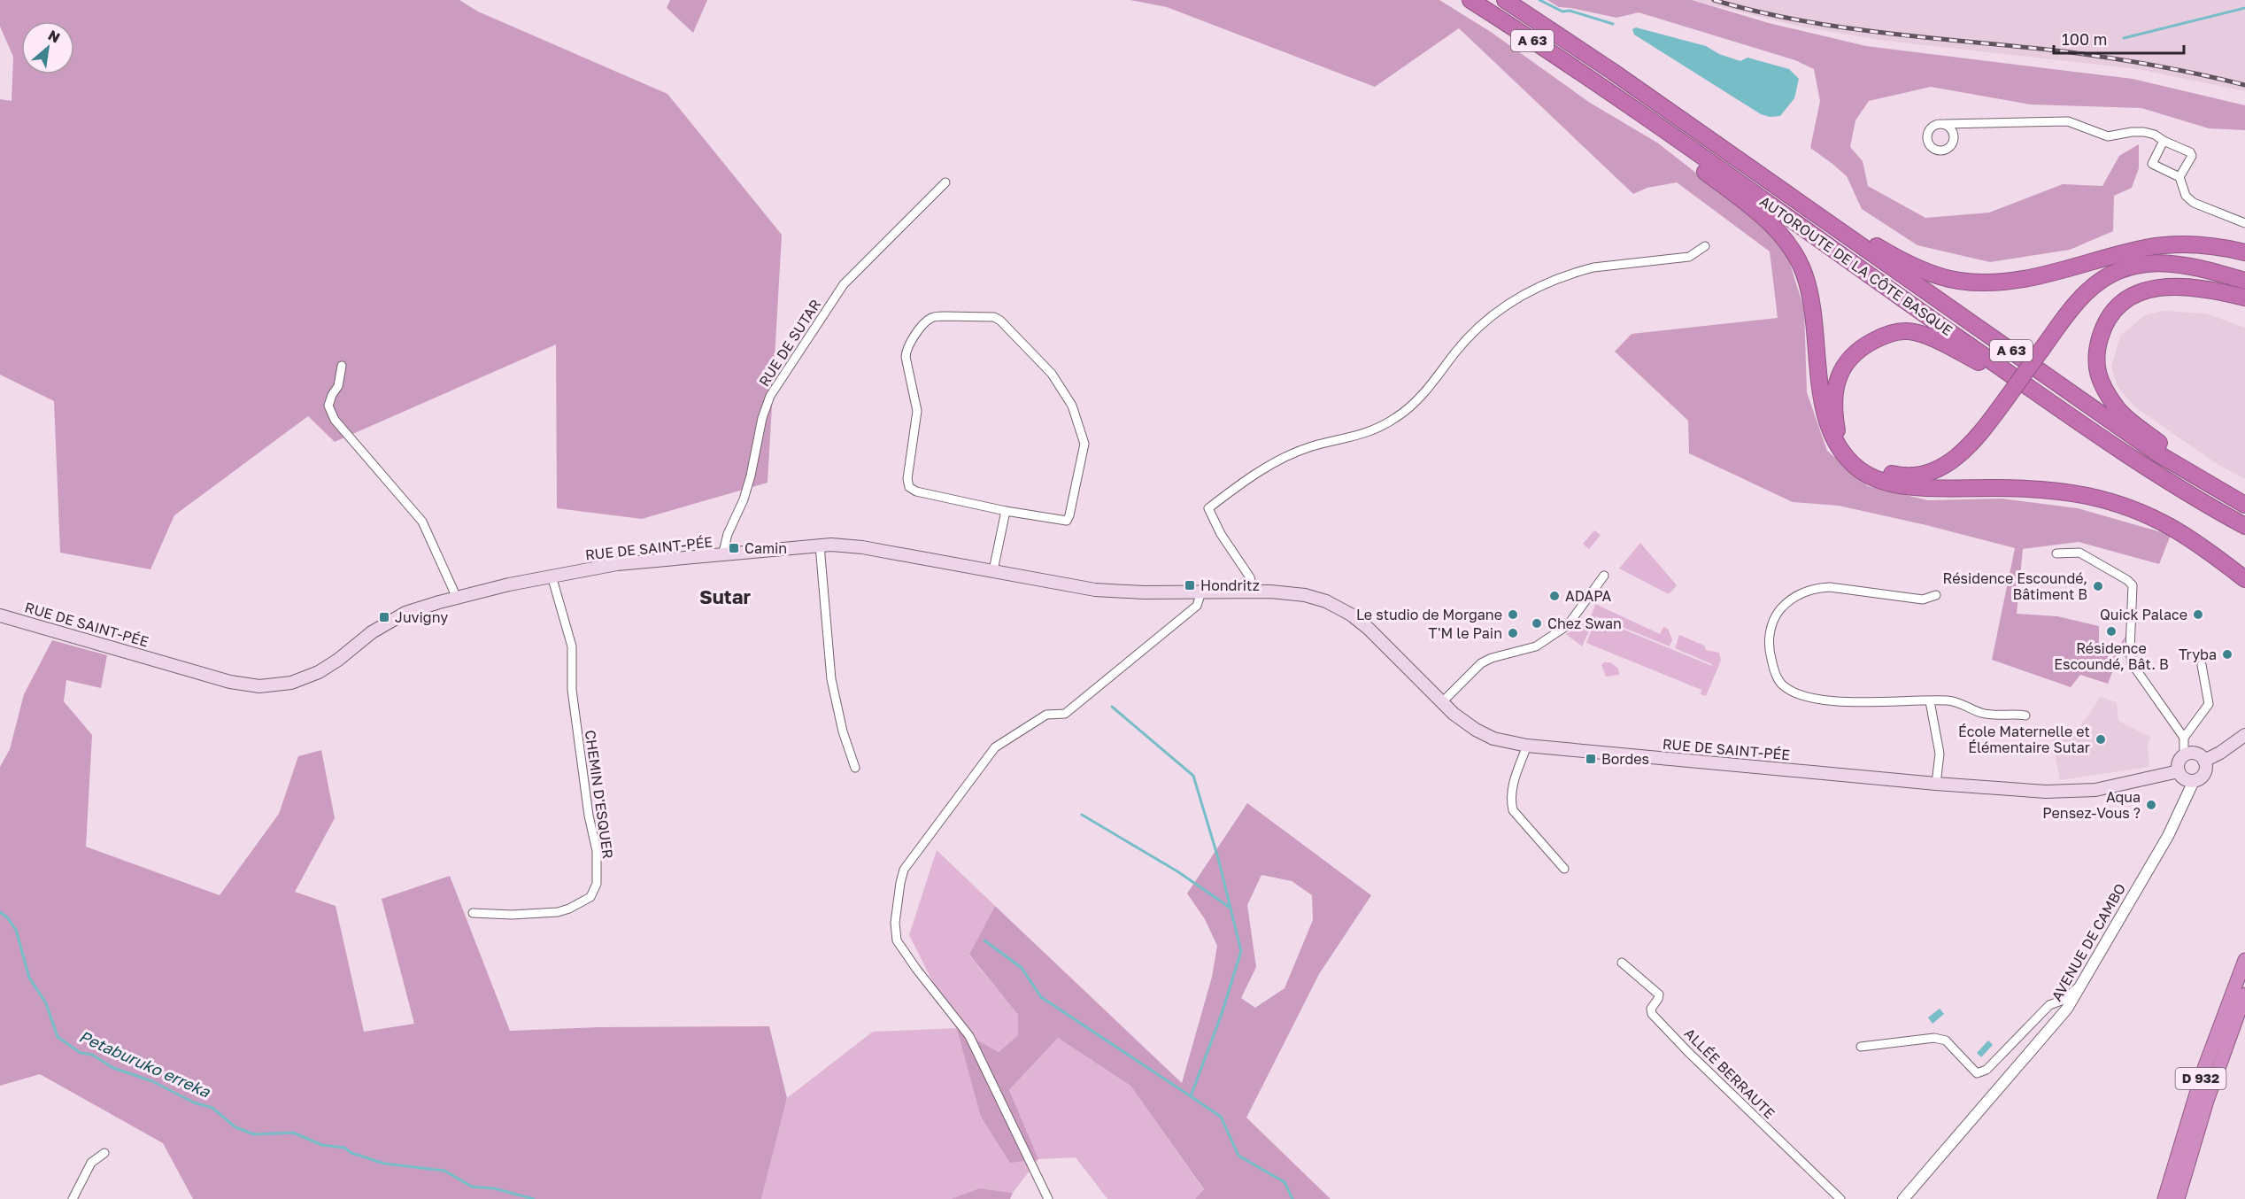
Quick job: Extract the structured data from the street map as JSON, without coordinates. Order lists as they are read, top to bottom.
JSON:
{
  "streets": {
    "highway": ["A 63", "AUTOROUTE DE LA CÔTE BASQUE", "D 932"],
    "main road": ["RUE DE SAINT-PÉE"],
    "street": [
      "RUE DE SUTAR",
      "CHEMIN D'ESQUER",
      "AVENUE DE CAMBO",
      "ALLÉE BERRAUTE"
    ]
  },
  "crossings": [
    ["RUE DE SUTAR", "RUE DE SAINT-PÉE"],
    ["RUE DE SAINT-PÉE", "CHEMIN D'ESQUER"],
    ["RUE DE SAINT-PÉE", "AVENUE DE CAMBO"]
  ],
  "districts": ["Sutar"],
  "water": ["Petaburuko erreka"],
  "places": {
    "transit": [
      "Camin",
      "Hondritz",
      "Juvigny",
      "Bordes"
    ],
    "other": [
      "Résidence Escoundé, Bâtiment B",
      "ADAPA",
      "Le studio de Morgane",
      "Quick Palace",
      "Chez Swan",
      "Résidence Escoundé, Bât. B",
      "T'M le Pain",
      "Tryba",
      "École Maternelle et Élémentaire Sutar",
      "Aqua Pensez-Vous ?"
    ]
  },
  "scale_bar": "100 m",
  "north": "top right"
}
